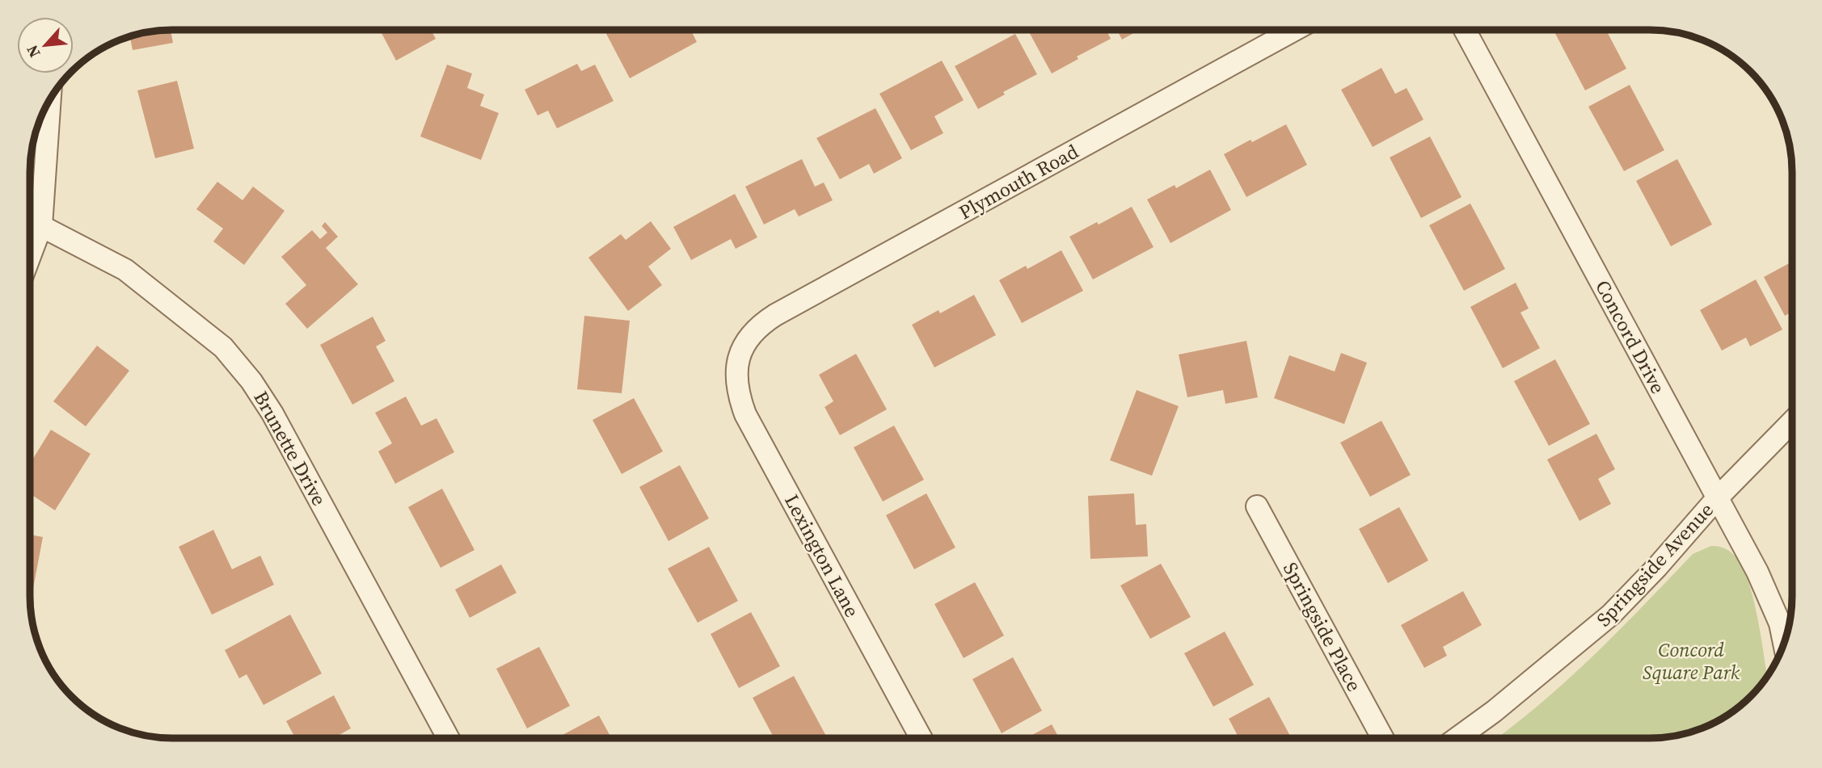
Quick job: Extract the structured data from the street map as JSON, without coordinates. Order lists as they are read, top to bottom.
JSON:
{
  "streets": {
    "street": [
      "Plymouth Road",
      "Concord Drive",
      "Brunette Drive",
      "Lexington Lane",
      "Springside Avenue",
      "Springside Place"
    ]
  },
  "crossings": [
    ["Plymouth Road", "Lexington Lane"],
    ["Concord Drive", "Springside Avenue"]
  ],
  "parks": ["Concord Square Park"],
  "north": "bottom left"
}
